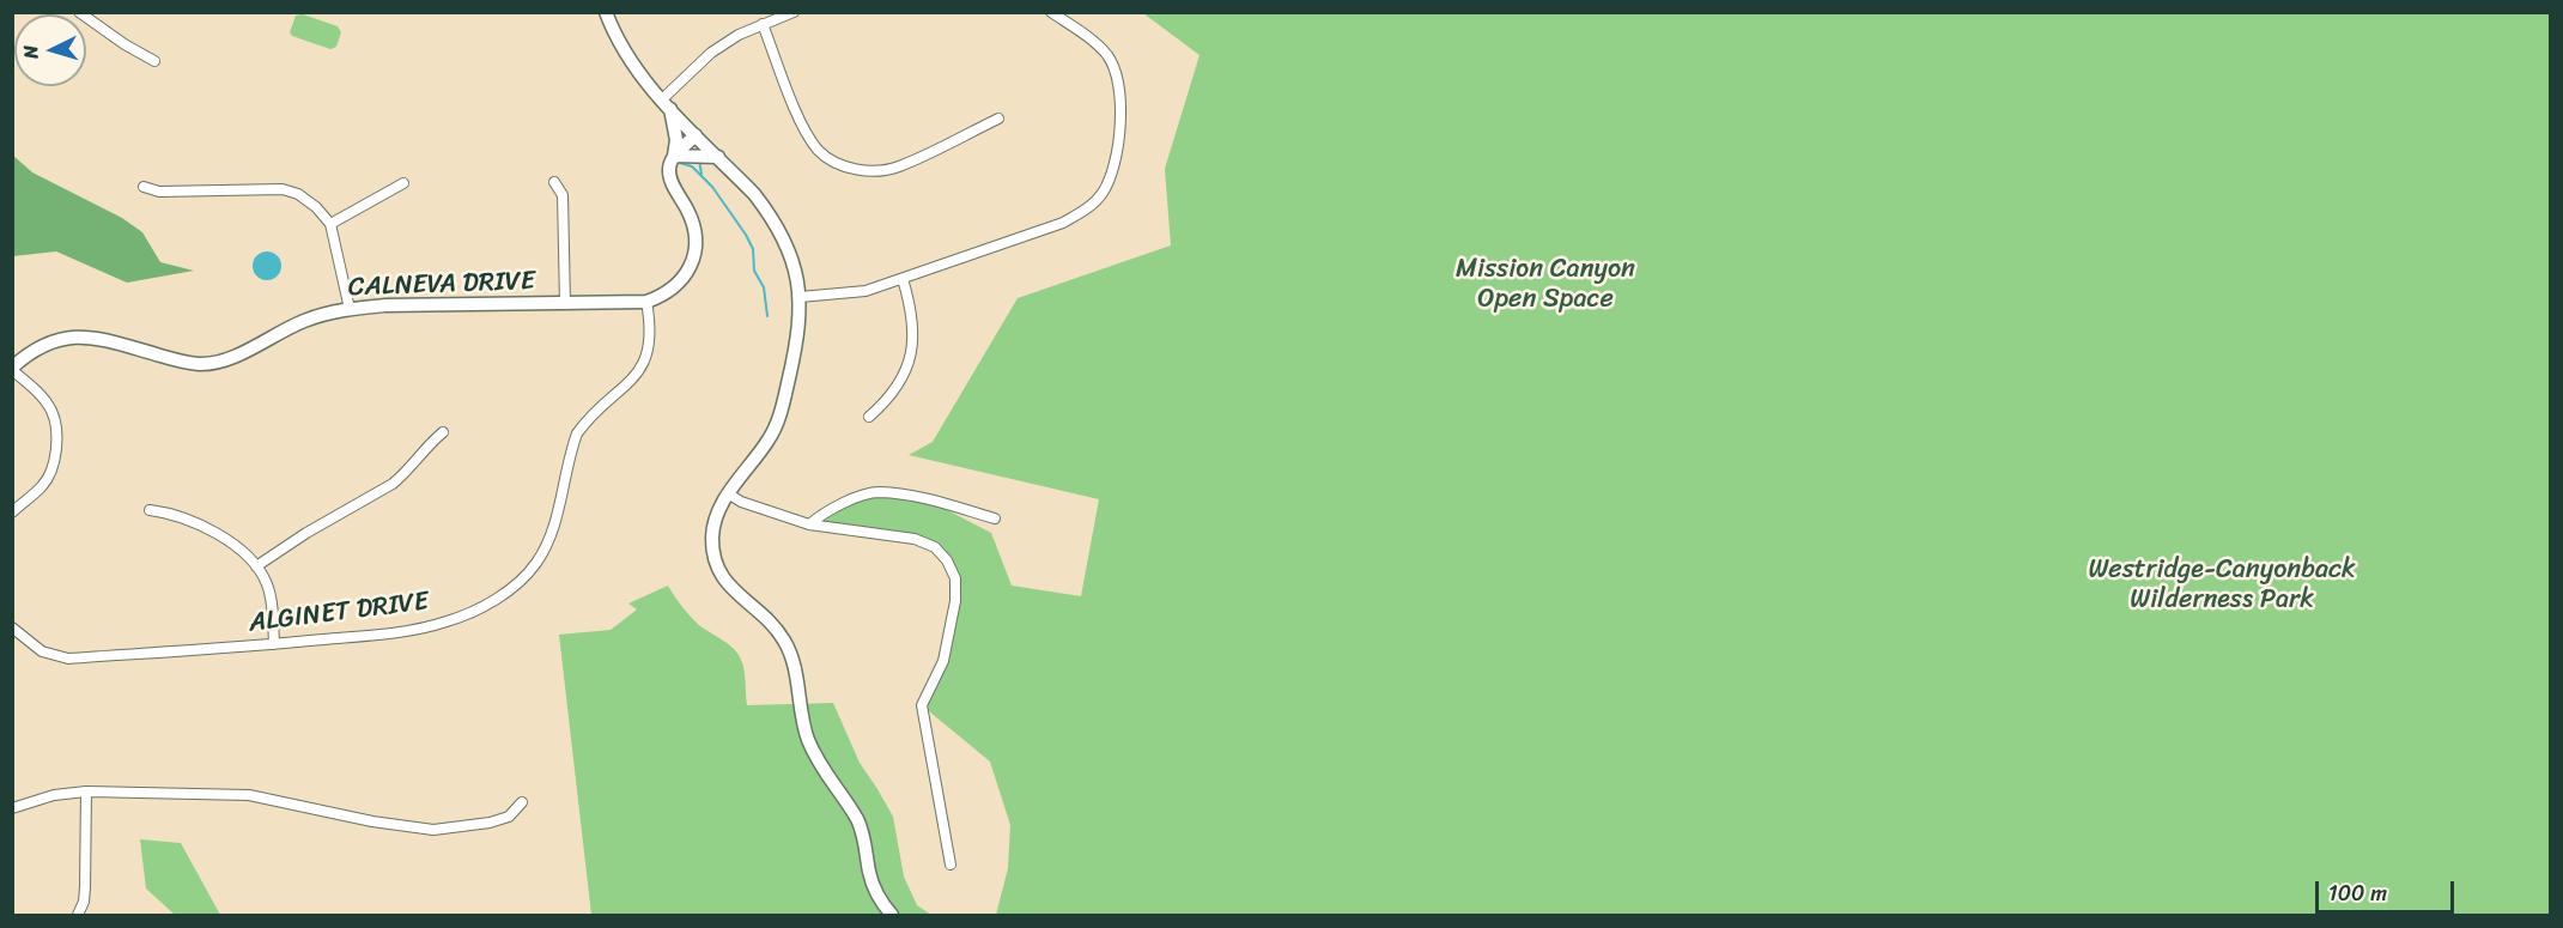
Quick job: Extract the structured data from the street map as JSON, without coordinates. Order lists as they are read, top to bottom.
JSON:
{
  "streets": {
    "main road": ["CALNEVA DRIVE"],
    "street": ["ALGINET DRIVE"]
  },
  "crossings": [
    ["CALNEVA DRIVE", "ALGINET DRIVE"]
  ],
  "parks": ["Mission Canyon Open Space", "Westridge-Canyonback Wilderness Park"],
  "scale_bar": "100 m",
  "north": "left"
}
